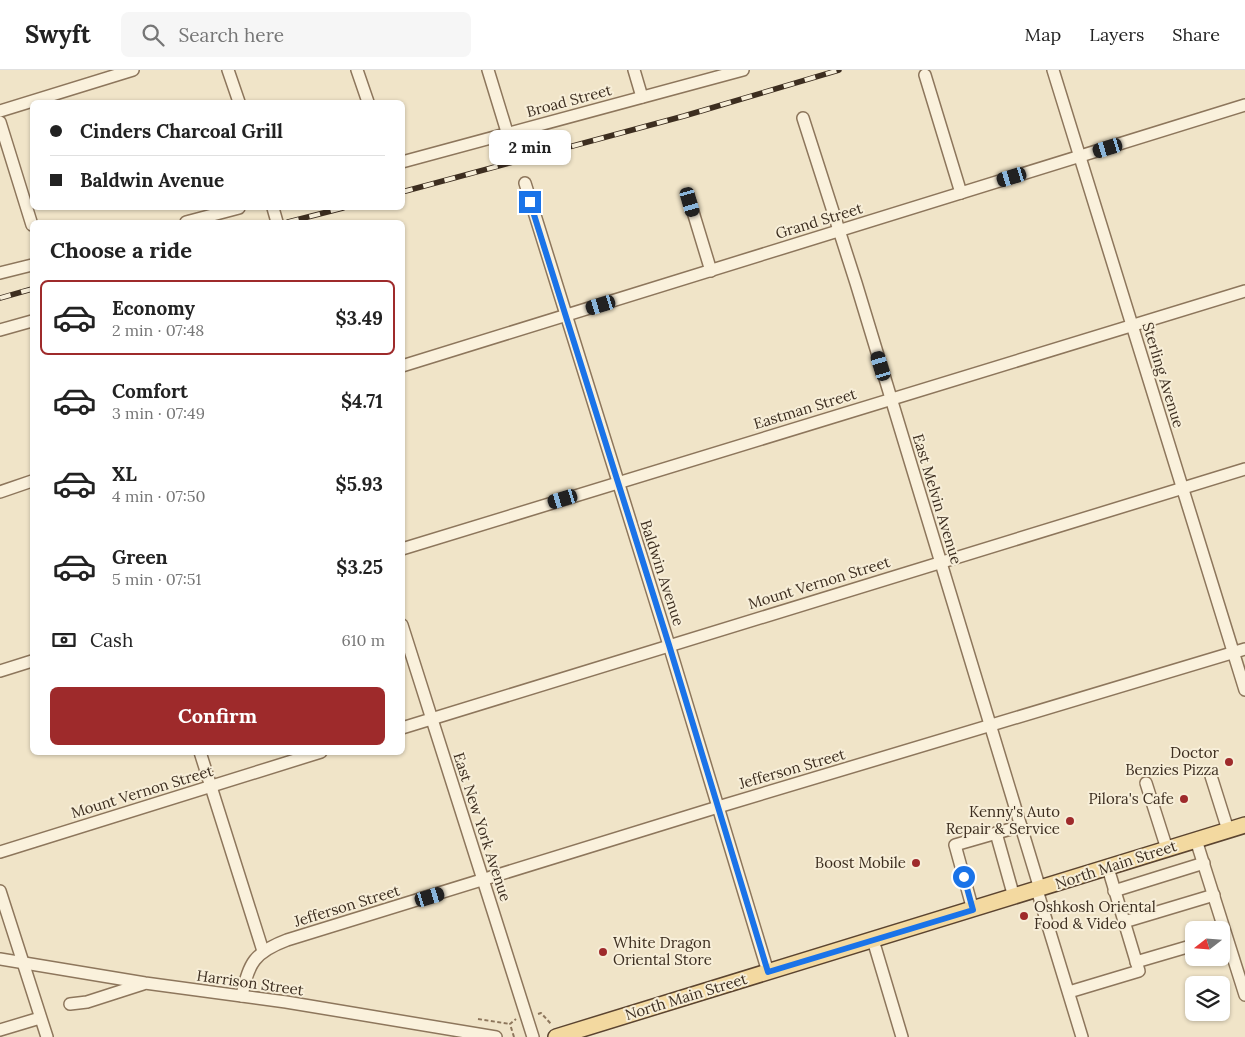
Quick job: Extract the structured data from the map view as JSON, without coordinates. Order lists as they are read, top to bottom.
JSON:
{
  "streets": {
    "main road": ["North Main Street"],
    "street": [
      "Broad Street",
      "Grand Street",
      "Sterling Avenue",
      "Eastman Street",
      "East Melvin Avenue",
      "Baldwin Avenue",
      "Mount Vernon Street",
      "Jefferson Street",
      "East New York Avenue",
      "Harrison Street"
    ]
  },
  "crossings": [
    ["Grand Street", "Sterling Avenue"],
    ["Grand Street", "East Melvin Avenue"],
    ["Grand Street", "Baldwin Avenue"],
    ["Sterling Avenue", "Eastman Street"],
    ["Sterling Avenue", "Mount Vernon Street"],
    ["Sterling Avenue", "Jefferson Street"],
    ["Eastman Street", "East Melvin Avenue"],
    ["Eastman Street", "Baldwin Avenue"],
    ["East Melvin Avenue", "Mount Vernon Street"],
    ["East Melvin Avenue", "Jefferson Street"],
    ["East Melvin Avenue", "North Main Street"],
    ["Baldwin Avenue", "Mount Vernon Street"],
    ["Baldwin Avenue", "Jefferson Street"],
    ["Baldwin Avenue", "North Main Street"],
    ["Mount Vernon Street", "East New York Avenue"],
    ["Jefferson Street", "East New York Avenue"]
  ],
  "places": [
    "Doctor Benzies Pizza",
    "Pilora's Cafe",
    "Kenny's Auto Repair & Service",
    "Boost Mobile",
    "Oshkosh Oriental Food & Video",
    "White Dragon Oriental Store"
  ],
  "north": "left",
  "page": {
    "header": "Swyft",
    "search": "Search here",
    "nav": ["Map", "Layers", "Share"],
    "banner": ["Cinders Charcoal Grill", "Baldwin Avenue"],
    "bubble": "2 min",
    "heading": "Choose a ride",
    "list": [
      {
        "name": "Economy",
        "note": "2 min · 07:48",
        "value": "$3.49"
      },
      {
        "name": "Comfort",
        "note": "3 min · 07:49",
        "value": "$4.71"
      },
      {
        "name": "XL",
        "note": "4 min · 07:50",
        "value": "$5.93"
      },
      {
        "name": "Green",
        "note": "5 min · 07:51",
        "value": "$3.25"
      }
    ],
    "pay": ["Cash", "610 m"],
    "buttons": "Confirm"
  }
}
